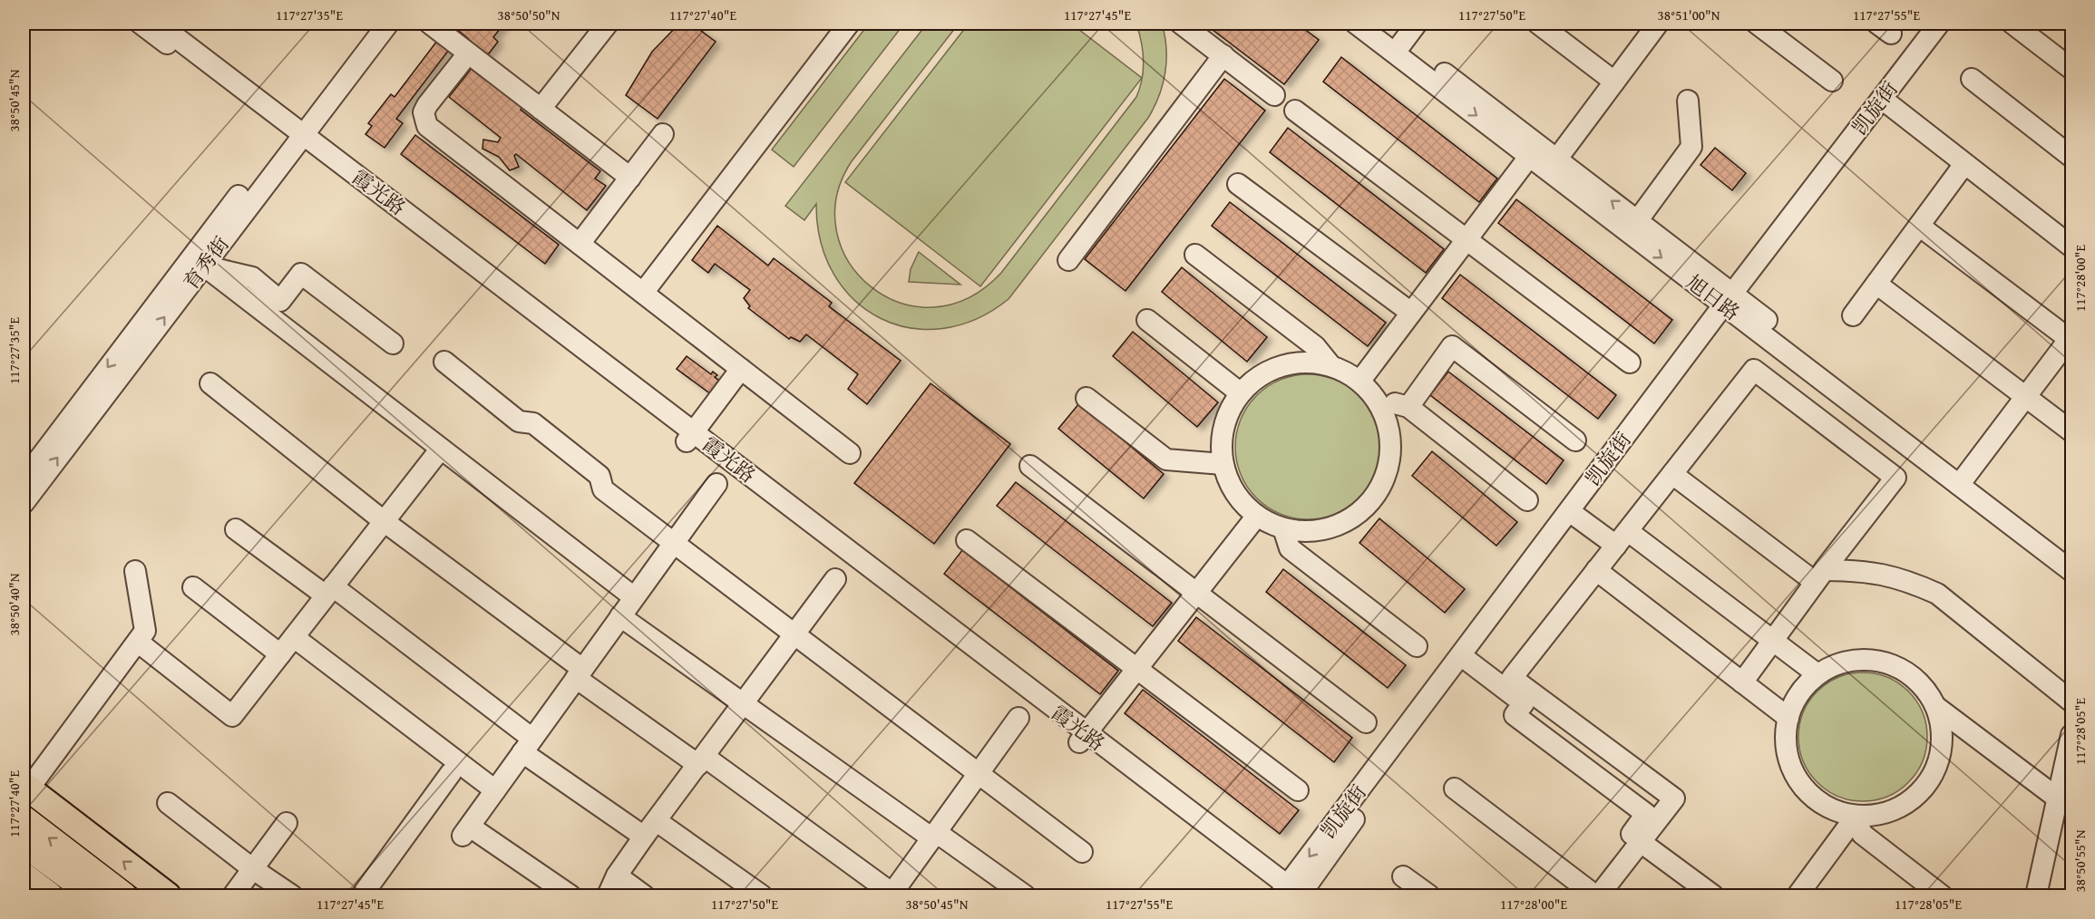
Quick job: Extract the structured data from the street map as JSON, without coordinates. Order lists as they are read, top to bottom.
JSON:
{
  "streets": {
    "street": [
      "凯旋街",
      "霞光路",
      "育秀街",
      "旭日路"
    ]
  },
  "crossings": [
    ["凯旋街", "霞光路"],
    ["凯旋街", "旭日路"],
    ["霞光路", "育秀街"]
  ],
  "coordinates": [
    "117°27'35\"E",
    "38°50'50\"N",
    "117°27'40\"E",
    "117°27'45\"E",
    "117°27'50\"E",
    "38°51'00\"N",
    "117°27'55\"E",
    "38°50'45\"N",
    "117°28'00\"E",
    "38°50'40\"N",
    "117°28'05\"E",
    "38°50'55\"N"
  ]
}
